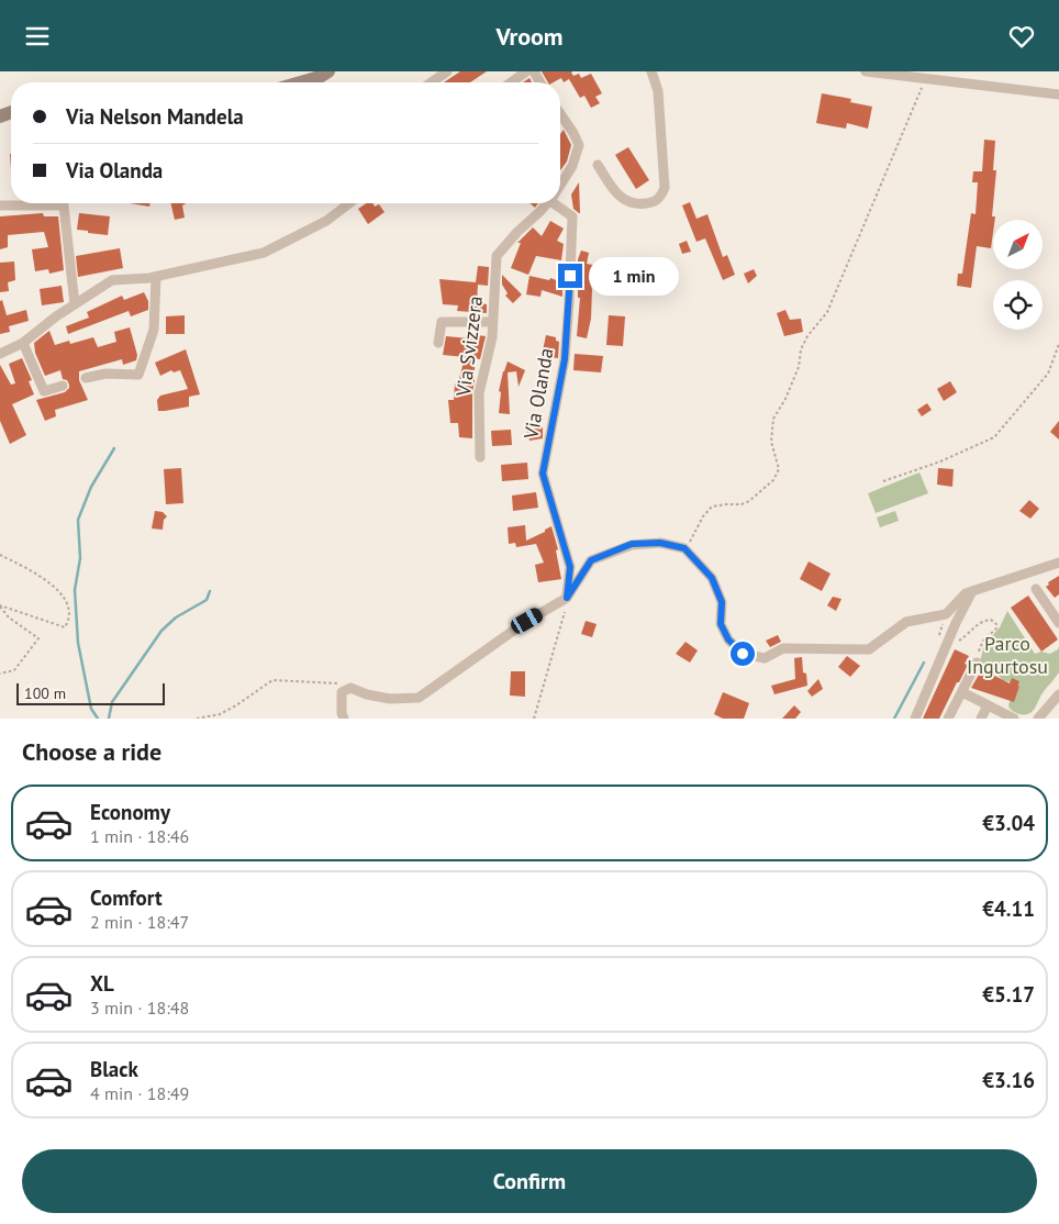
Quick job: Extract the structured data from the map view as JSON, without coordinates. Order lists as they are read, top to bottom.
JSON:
{
  "streets": {
    "street": ["Via Svizzera", "Via Olanda"]
  },
  "parks": ["Parco Ingurtosu"],
  "scale_bar": "100 m",
  "north": "top right",
  "page": {
    "header": "Vroom",
    "banner": ["Via Nelson Mandela", "Via Olanda"],
    "bubble": "1 min",
    "scale": "100 m",
    "heading": "Choose a ride",
    "list": [
      {
        "name": "Economy",
        "note": "1 min · 18:46",
        "value": "€3.04"
      },
      {
        "name": "Comfort",
        "note": "2 min · 18:47",
        "value": "€4.11"
      },
      {
        "name": "XL",
        "note": "3 min · 18:48",
        "value": "€5.17"
      },
      {
        "name": "Black",
        "note": "4 min · 18:49",
        "value": "€3.16"
      }
    ],
    "buttons": "Confirm"
  }
}
